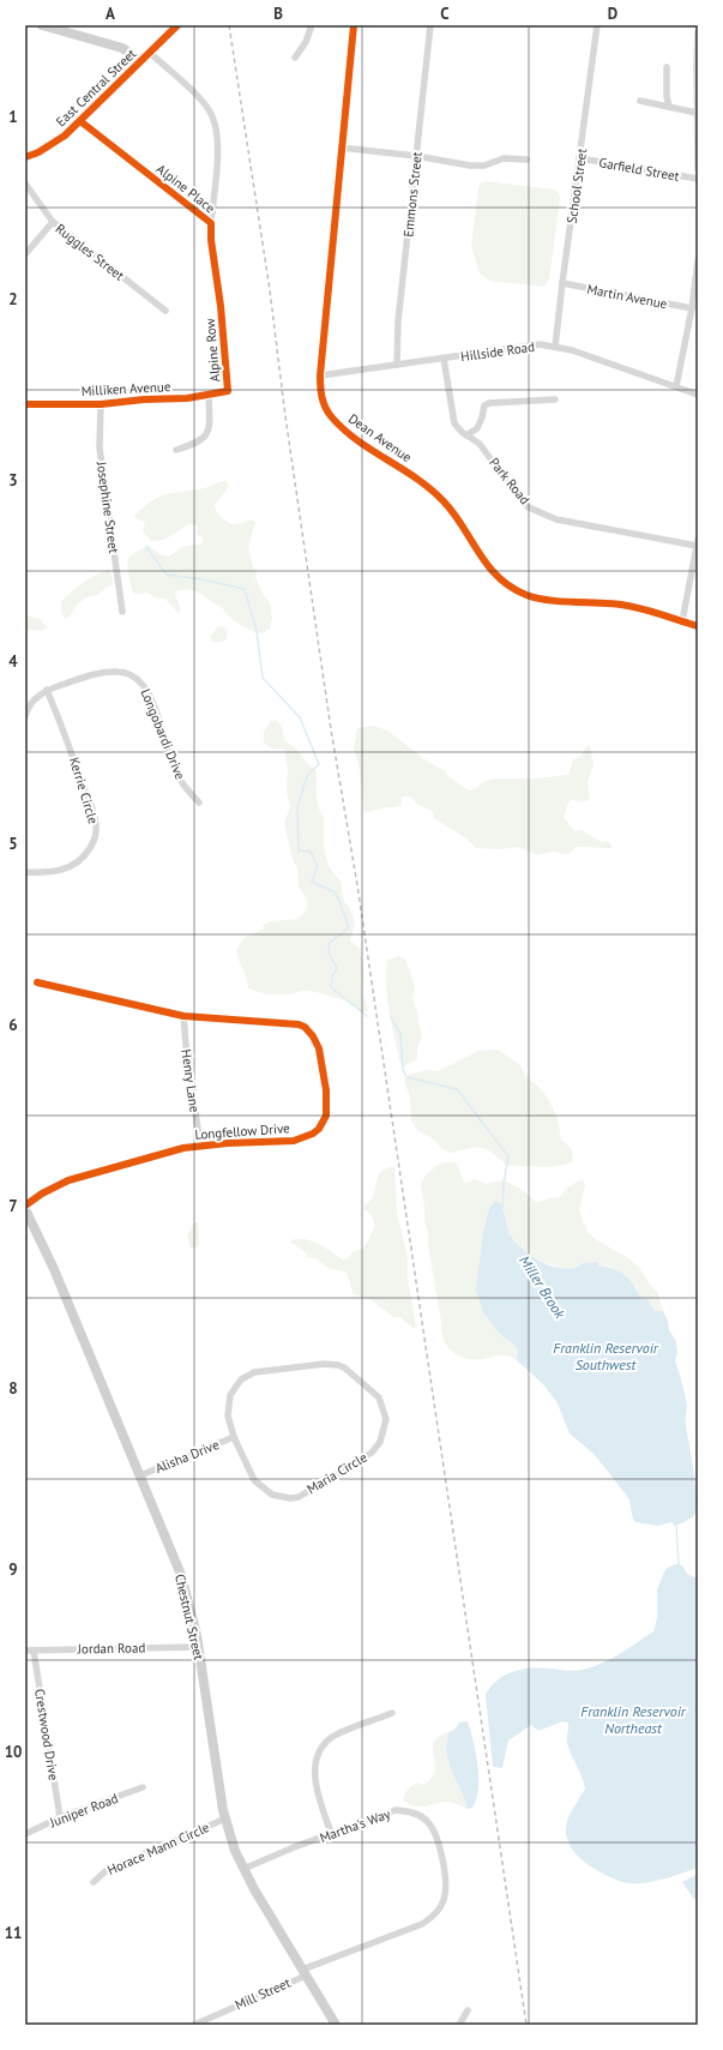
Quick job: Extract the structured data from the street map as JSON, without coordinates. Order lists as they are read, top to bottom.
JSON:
{
  "streets": {
    "main road": ["East Central Street", "Chestnut Street"],
    "street": [
      "Garfield Street",
      "School Street",
      "Alpine Place",
      "Emmons Street",
      "Ruggles Street",
      "Martin Avenue",
      "Alpine Row",
      "Hillside Road",
      "Milliken Avenue",
      "Dean Avenue",
      "Park Road",
      "Josephine Street",
      "Longobardi Drive",
      "Kerrie Circle",
      "Henry Lane",
      "Longfellow Drive",
      "Alisha Drive",
      "Maria Circle",
      "Jordan Road",
      "Crestwood Drive",
      "Juniper Road",
      "Martha's Way",
      "Horace Mann Circle",
      "Mill Street"
    ]
  },
  "crossings": [
    ["East Central Street", "Alpine Place"],
    ["Garfield Street", "School Street"],
    ["School Street", "Martin Avenue"],
    ["School Street", "Hillside Road"],
    ["Alpine Place", "Alpine Row"],
    ["Emmons Street", "Hillside Road"],
    ["Alpine Row", "Milliken Avenue"],
    ["Hillside Road", "Dean Avenue"],
    ["Hillside Road", "Park Road"],
    ["Milliken Avenue", "Josephine Street"],
    ["Longobardi Drive", "Kerrie Circle"],
    ["Henry Lane", "Longfellow Drive"],
    ["Alisha Drive", "Maria Circle"],
    ["Alisha Drive", "Chestnut Street"],
    ["Chestnut Street", "Jordan Road"],
    ["Chestnut Street", "Martha's Way"],
    ["Chestnut Street", "Horace Mann Circle"],
    ["Chestnut Street", "Mill Street"],
    ["Jordan Road", "Crestwood Drive"],
    ["Crestwood Drive", "Juniper Road"],
    ["Martha's Way", "Mill Street"]
  ],
  "water": ["Miller Brook", "Franklin Reservoir Southwest", "Franklin Reservoir Northeast"],
  "grid": {
    "columns": [
      "A",
      "B",
      "C",
      "D"
    ],
    "rows": [
      "1",
      "2",
      "3",
      "4",
      "5",
      "6",
      "7",
      "8",
      "9",
      "10",
      "11"
    ]
  }
}
